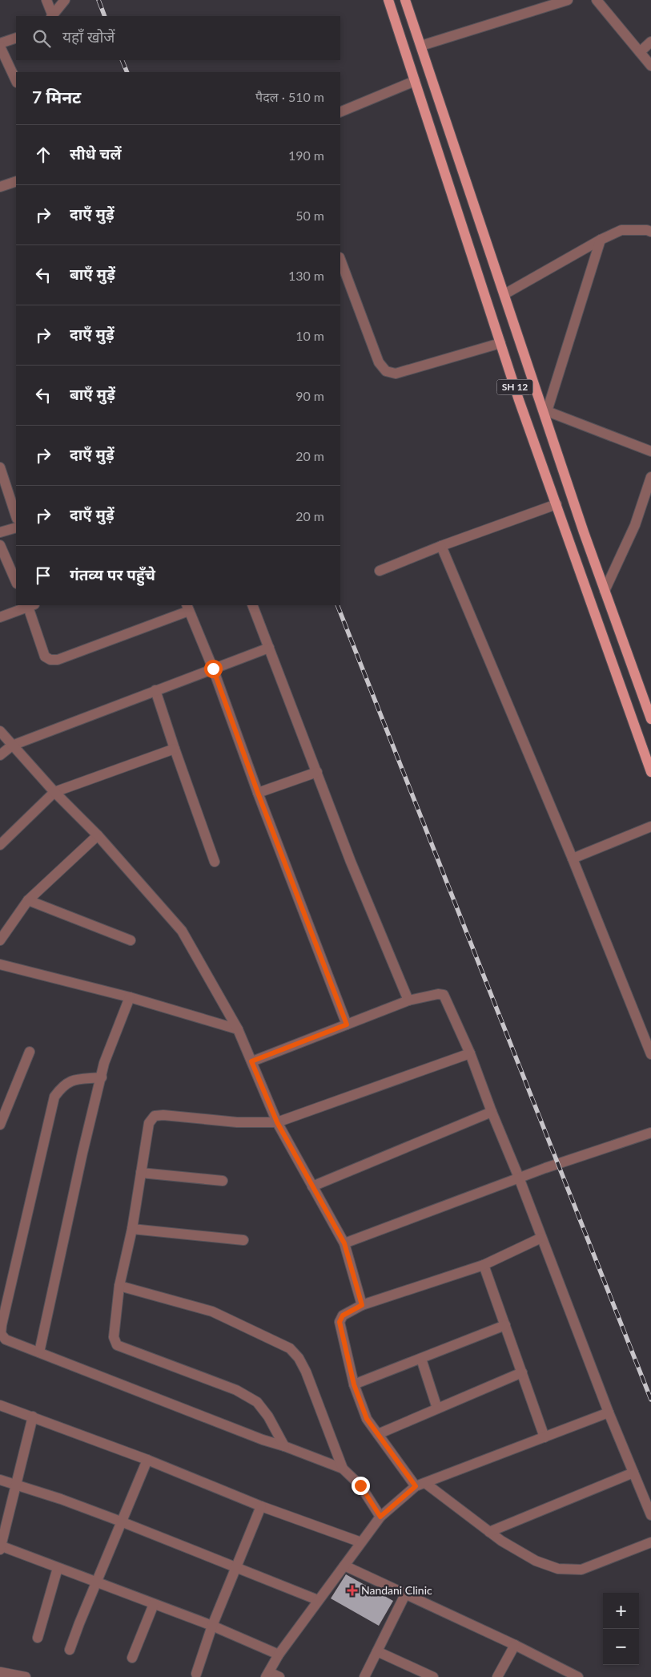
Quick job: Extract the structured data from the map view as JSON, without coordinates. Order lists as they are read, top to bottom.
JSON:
{
  "streets": {
    "main road": ["SH 12"]
  },
  "places": {
    "health": ["Nandani Clinic"]
  },
  "page": {
    "search": "यहाँ खोजें",
    "heading": ["7 मिनट", "पैदल · 510 m"],
    "list": [
      ["सीधे चलें", "190 m"],
      ["दाएँ मुड़ें", "50 m"],
      ["बाएँ मुड़ें", "130 m"],
      ["दाएँ मुड़ें", "10 m"],
      ["बाएँ मुड़ें", "90 m"],
      ["दाएँ मुड़ें", "20 m"],
      ["दाएँ मुड़ें", "20 m"],
      "गंतव्य पर पहुँचे"
    ],
    "map_buttons": ["+", "−"]
  }
}
